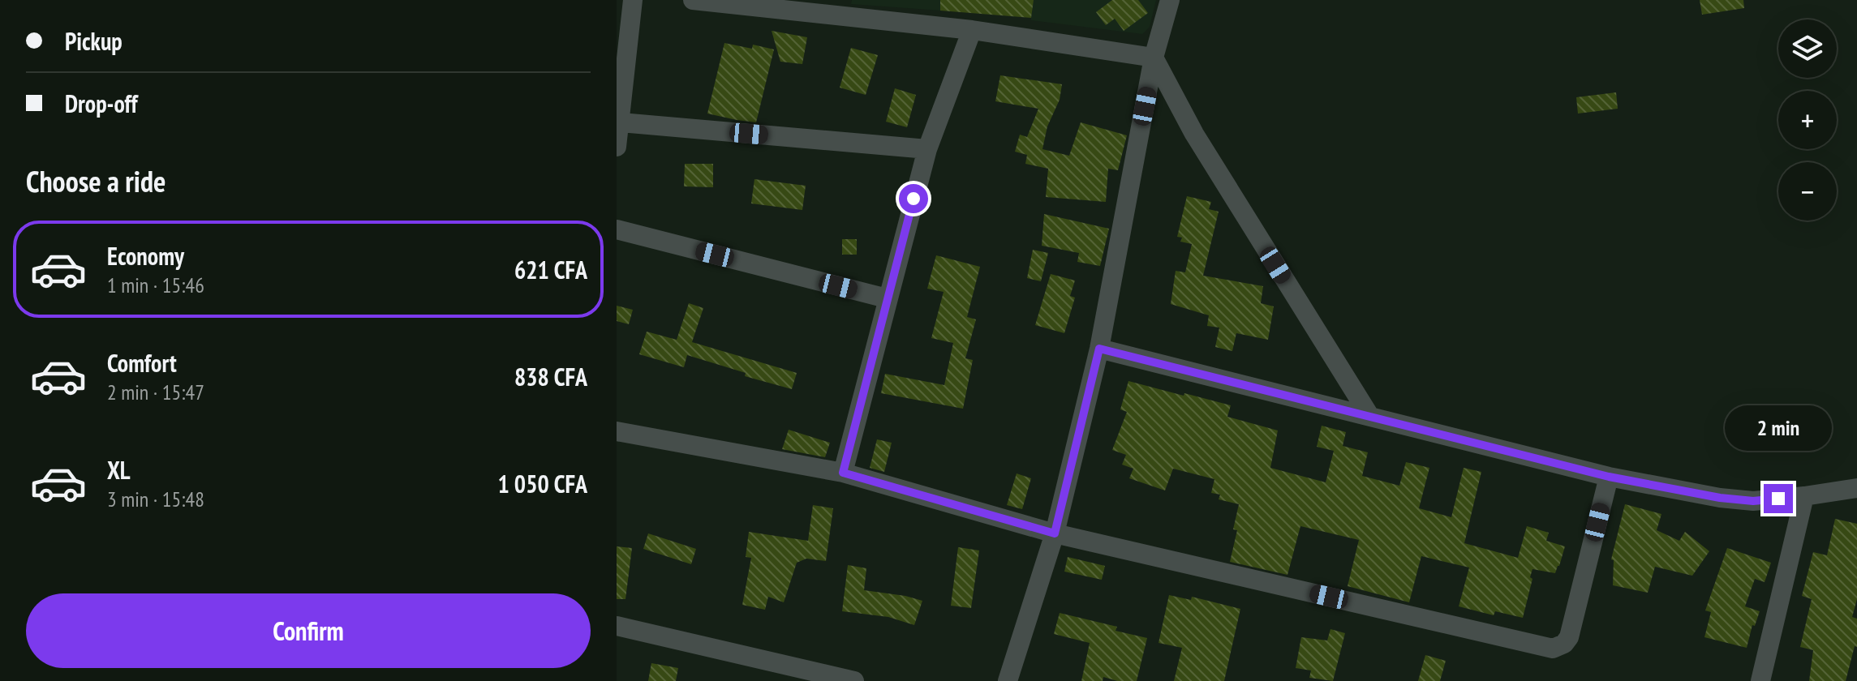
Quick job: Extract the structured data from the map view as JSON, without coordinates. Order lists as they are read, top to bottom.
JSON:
{
  "page": {
    "banner": ["Pickup", "Drop-off"],
    "map_buttons": ["+", "−"],
    "heading": "Choose a ride",
    "list": [
      {
        "name": "Economy",
        "note": "1 min · 15:46",
        "value": "621 CFA"
      },
      {
        "name": "Comfort",
        "note": "2 min · 15:47",
        "value": "838 CFA"
      },
      {
        "name": "XL",
        "note": "3 min · 15:48",
        "value": "1 050 CFA"
      }
    ],
    "bubble": "2 min",
    "buttons": "Confirm"
  }
}
